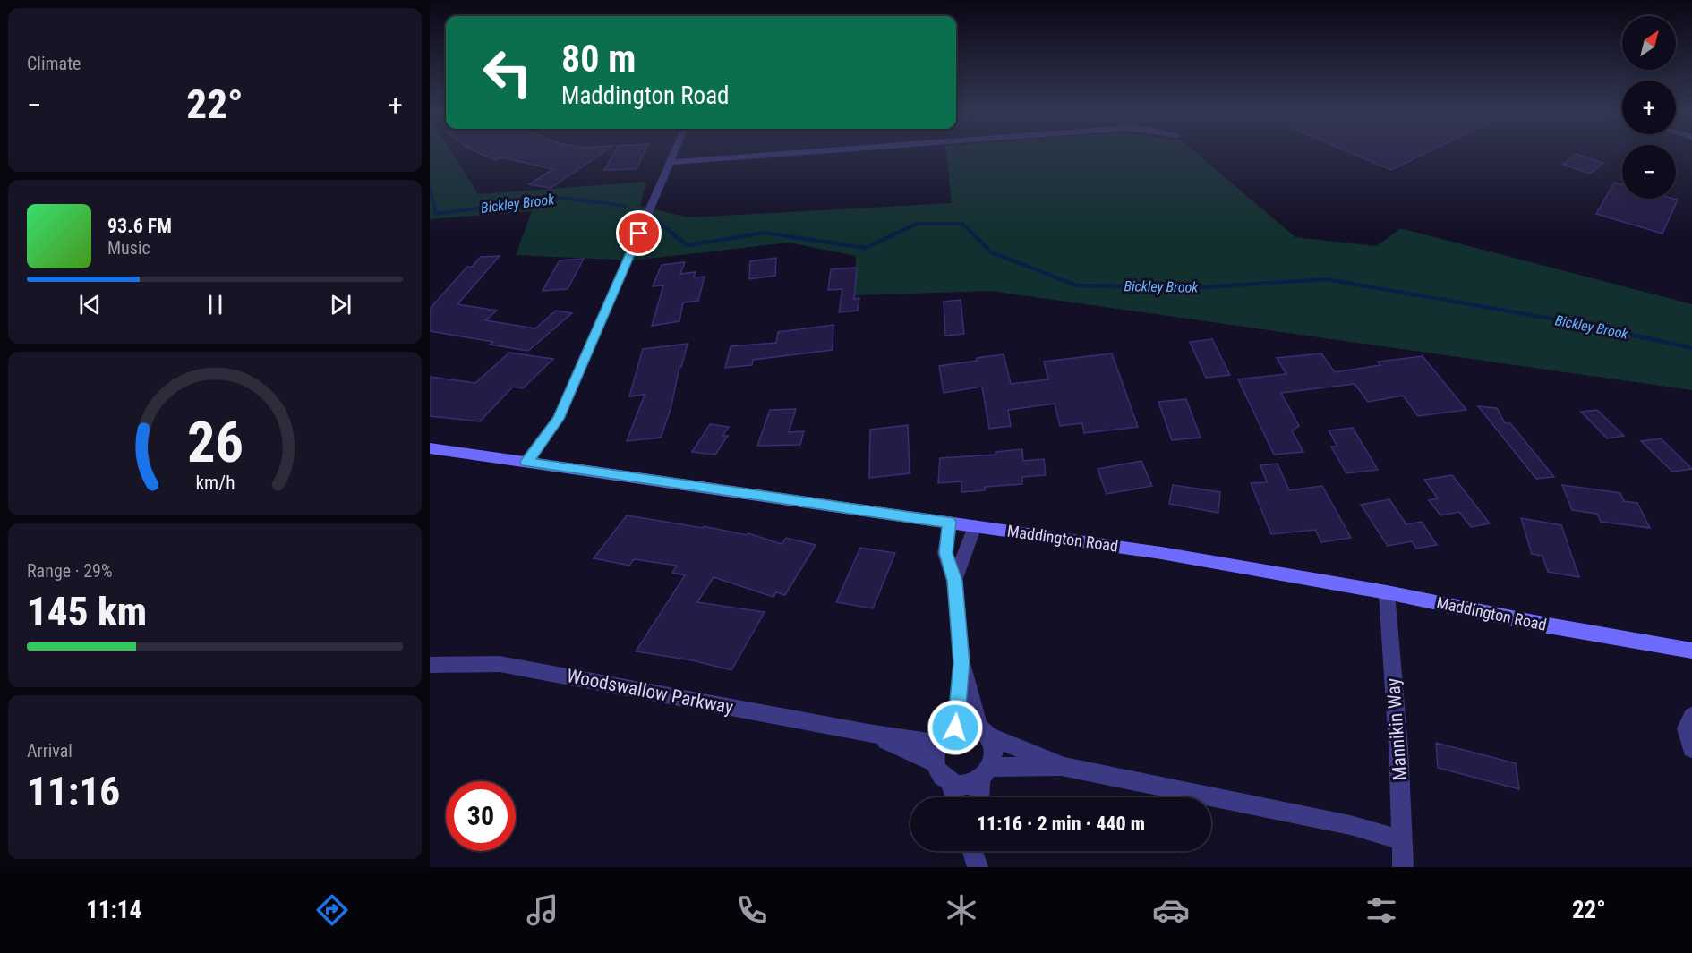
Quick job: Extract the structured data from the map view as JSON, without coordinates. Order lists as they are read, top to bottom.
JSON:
{
  "streets": {
    "main road": ["Maddington Road"],
    "street": ["Woodswallow Parkway", "Mannikin Way"]
  },
  "crossings": [
    ["Maddington Road", "Mannikin Way"]
  ],
  "water": ["Bickley Brook"],
  "north": "top right",
  "page": {
    "tile": [
      "Climate",
      ["Range · 29%", "145 km"],
      ["Arrival", "11:16"]
    ],
    "map_buttons": ["+", "−"],
    "turn": ["80 m", "Maddington Road"],
    "heat": ["−", "22°", "+"],
    "song": ["93.6 FM", "Music"],
    "limit": "30",
    "trip": "11:16 · 2 min · 440 m",
    "tabs": ["11:14", "22°"],
    "gauge": ["26", "km/h"]
  }
}
